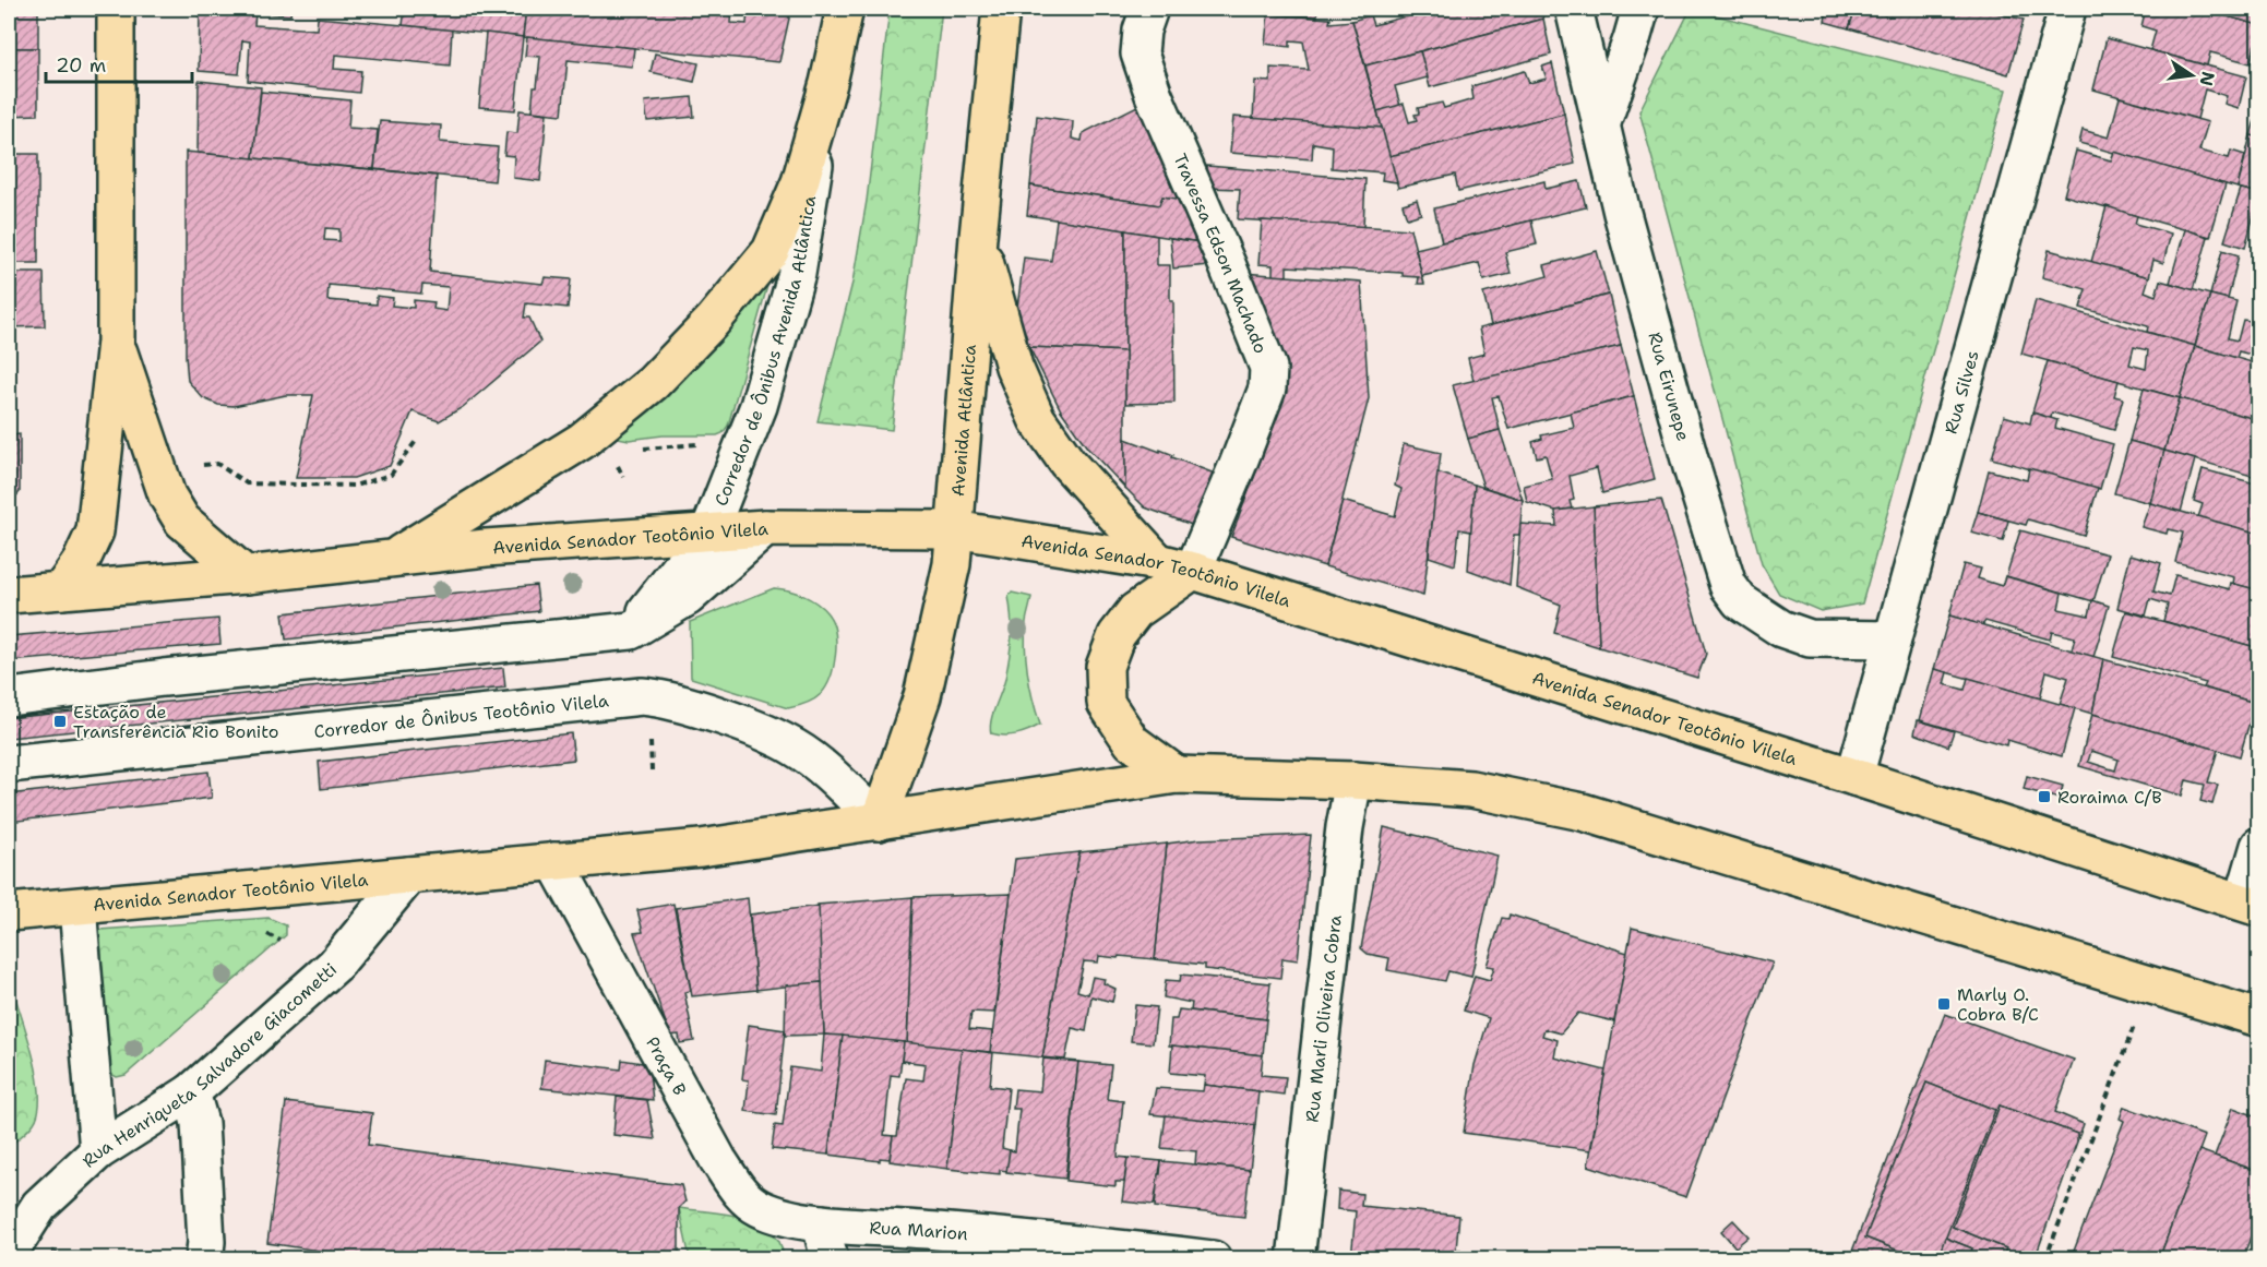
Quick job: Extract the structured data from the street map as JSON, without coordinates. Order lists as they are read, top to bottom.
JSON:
{
  "streets": {
    "main road": ["Avenida Atlântica", "Avenida Senador Teotônio Vilela"],
    "street": [
      "Travessa Edson Machado",
      "Corredor de Ônibus Avenida Atlântica",
      "Rua Eirunepe",
      "Rua Silves",
      "Corredor de Ônibus Teotônio Vilela",
      "Rua Marli Oliveira Cobra",
      "Rua Henriqueta Salvadore Giacometti",
      "Praça B",
      "Rua Marion"
    ]
  },
  "crossings": [
    ["Travessa Edson Machado", "Avenida Senador Teotônio Vilela"],
    ["Corredor de Ônibus Avenida Atlântica", "Avenida Senador Teotônio Vilela"],
    ["Rua Eirunepe", "Rua Silves"],
    ["Rua Silves", "Avenida Senador Teotônio Vilela"],
    ["Avenida Atlântica", "Avenida Senador Teotônio Vilela"],
    ["Avenida Atlântica", "Corredor de Ônibus Teotônio Vilela"],
    ["Avenida Senador Teotônio Vilela", "Corredor de Ônibus Teotônio Vilela"],
    ["Avenida Senador Teotônio Vilela", "Rua Marli Oliveira Cobra"],
    ["Avenida Senador Teotônio Vilela", "Rua Henriqueta Salvadore Giacometti"],
    ["Avenida Senador Teotônio Vilela", "Praça B"],
    ["Praça B", "Rua Marion"]
  ],
  "places": {
    "transit": ["Estação de Transferência Rio Bonito", "Roraima C/B", "Marly O. Cobra B/C"]
  },
  "scale_bar": "20 m",
  "north": "right"
}
